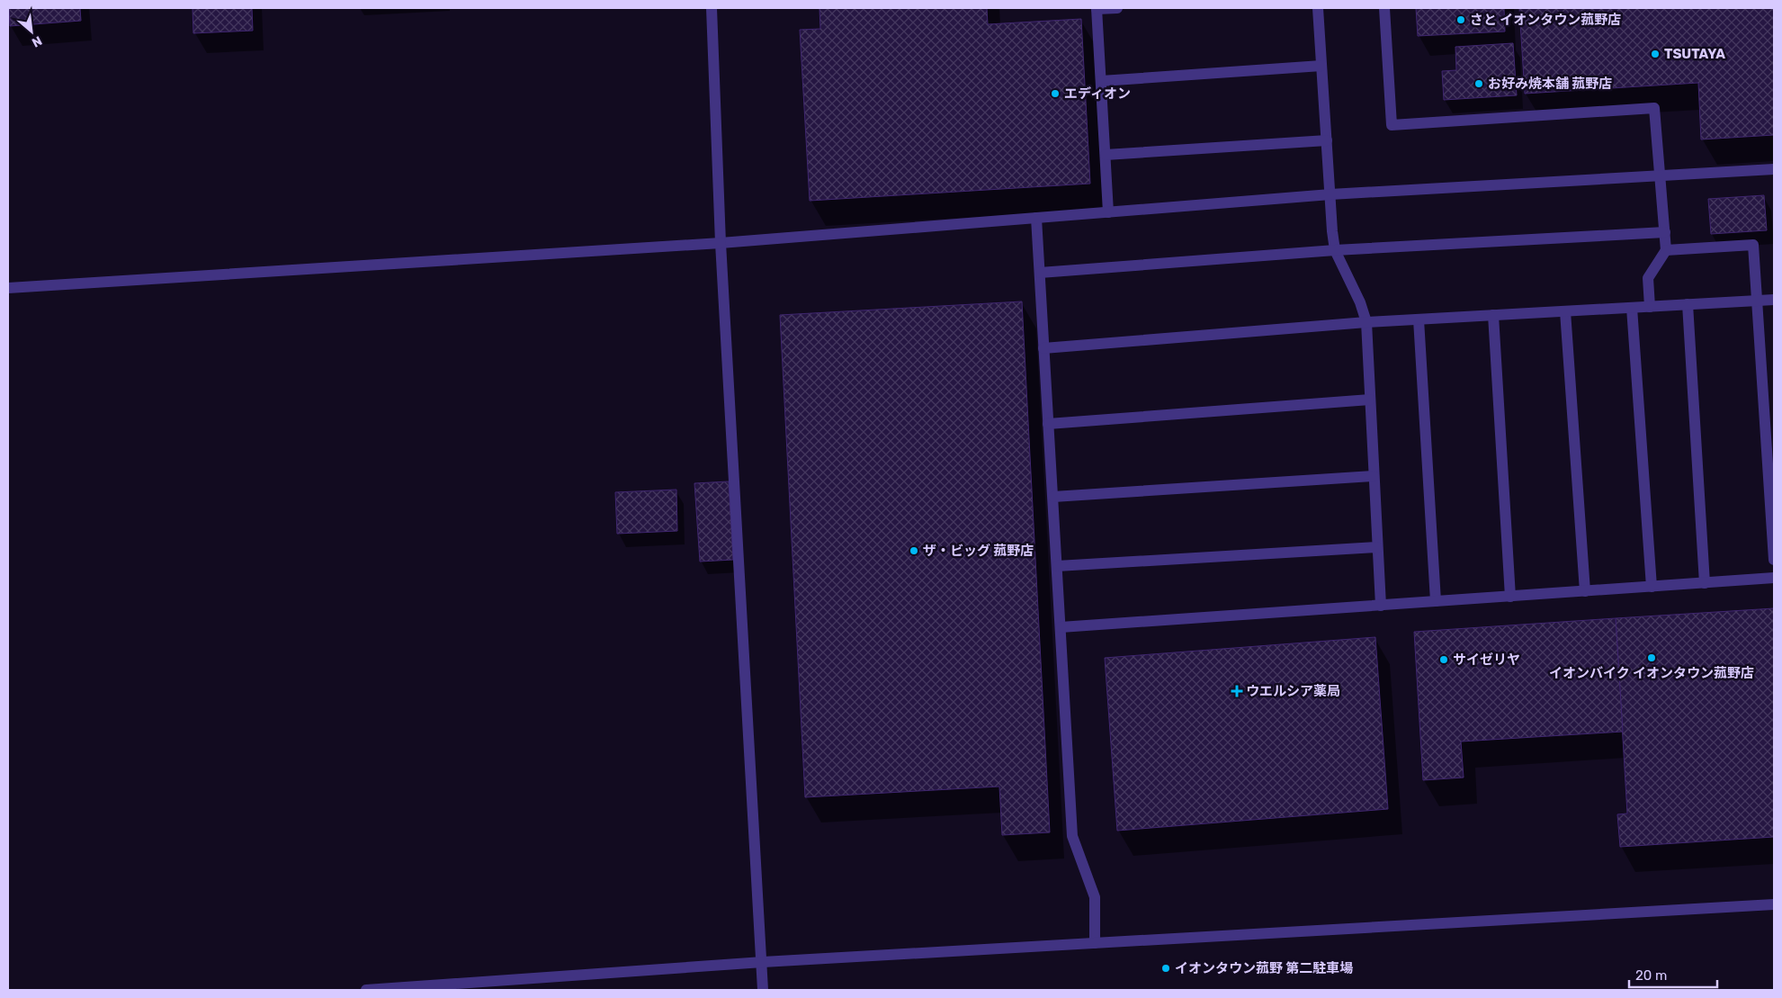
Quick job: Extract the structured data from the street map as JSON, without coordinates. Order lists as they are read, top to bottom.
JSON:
{
  "places": {
    "other": [
      "さと イオンタウン菰野店",
      "TSUTAYA",
      "お好み焼本舗 菰野店",
      "エディオン",
      "ザ・ビッグ 菰野店",
      "イオンバイク イオンタウン菰野店",
      "サイゼリヤ",
      "イオンタウン菰野 第二駐車場"
    ],
    "health": ["ウエルシア薬局"]
  },
  "scale_bar": "20 m",
  "north": "bottom right"
}
